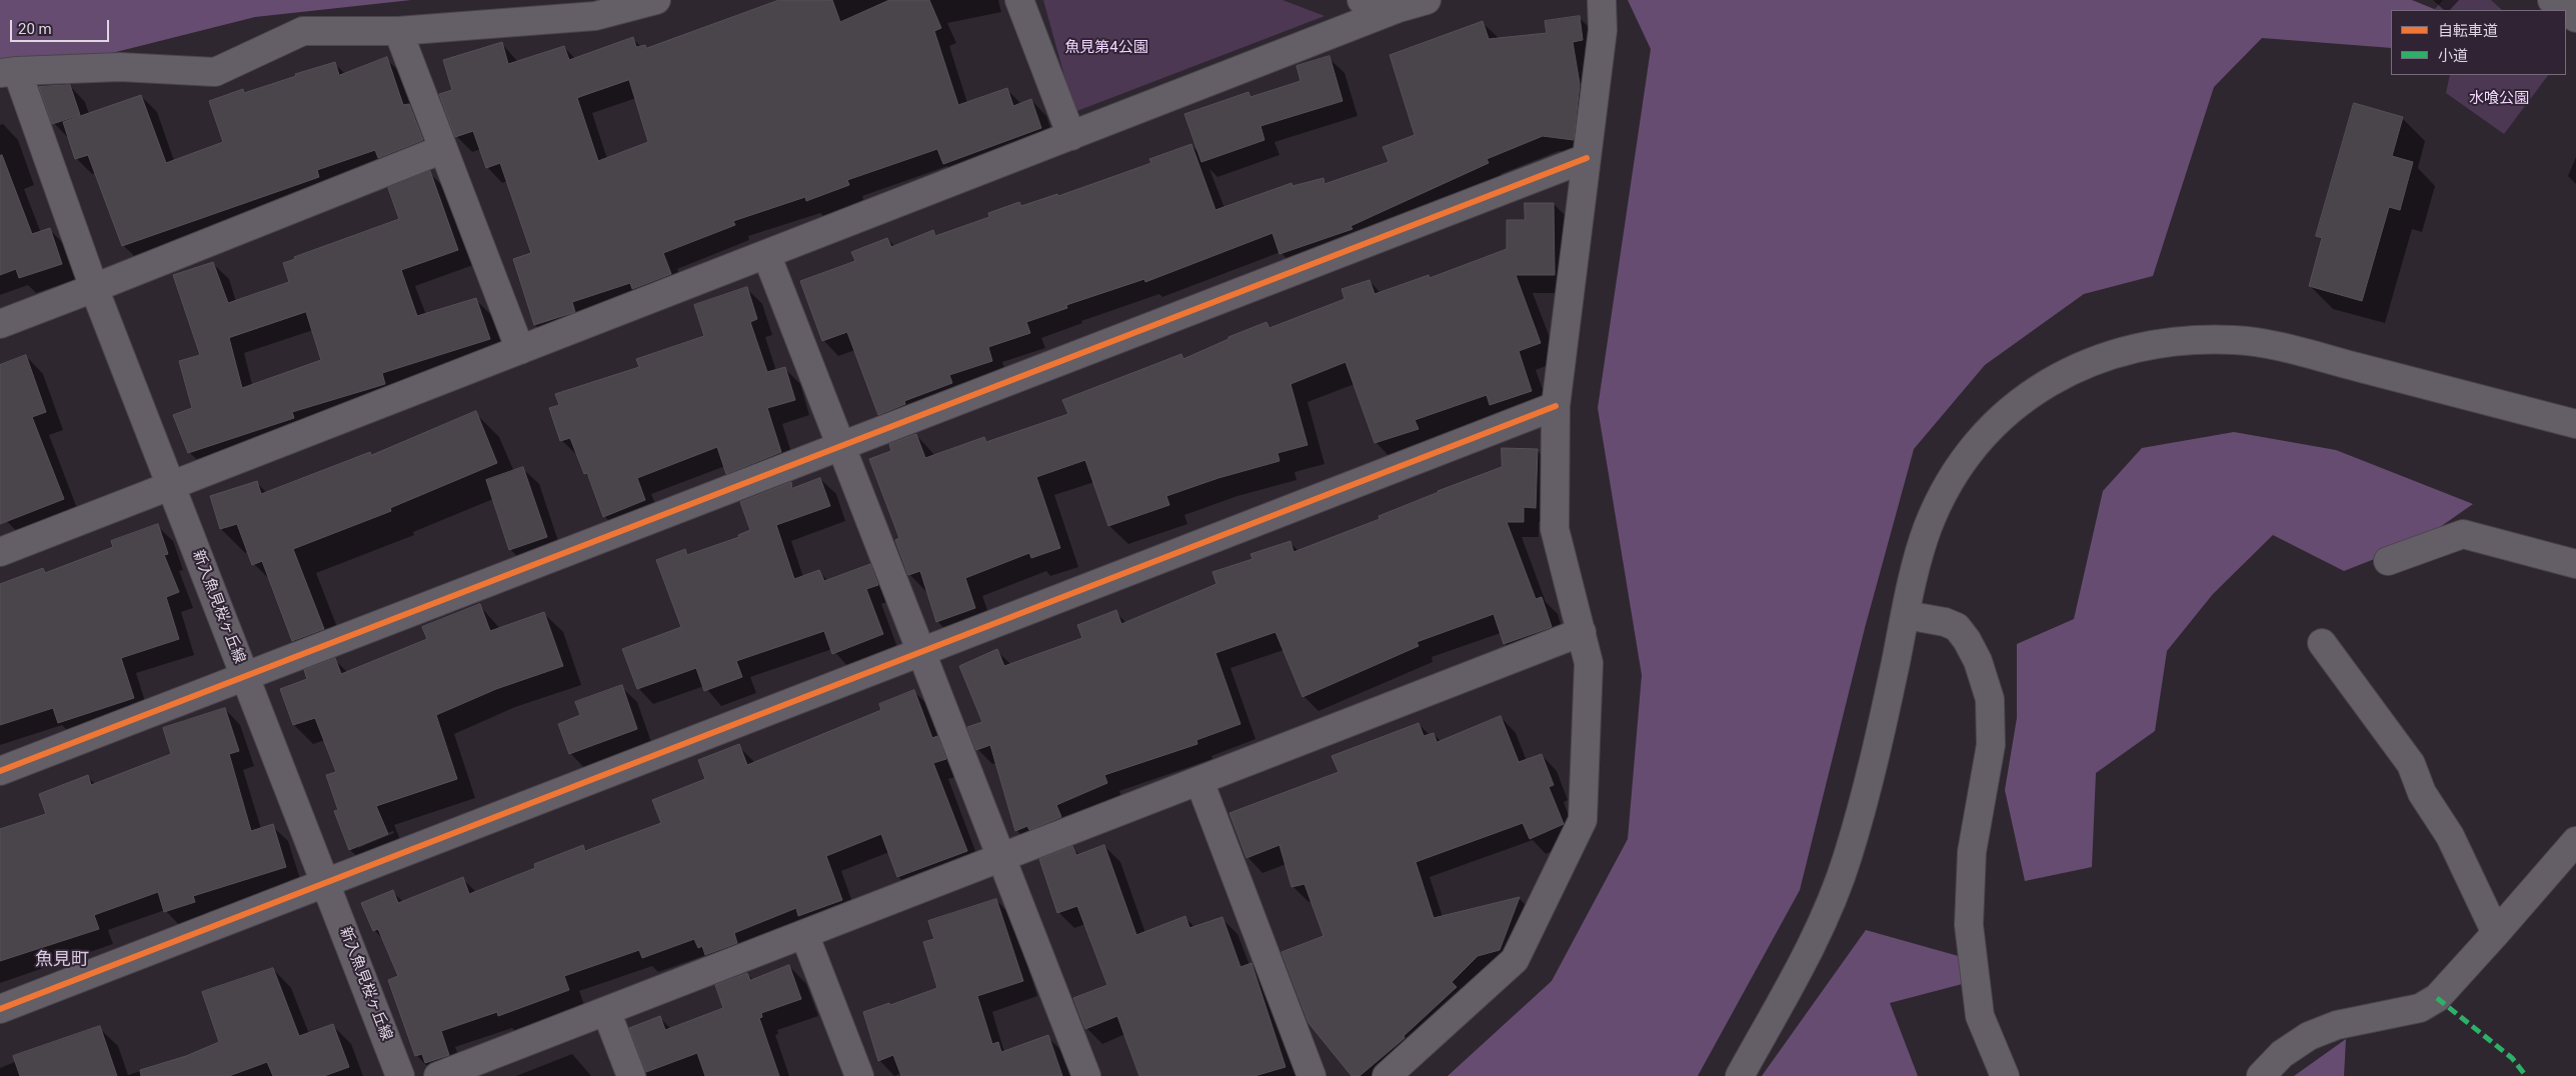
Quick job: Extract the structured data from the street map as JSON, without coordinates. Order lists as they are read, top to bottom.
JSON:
{
  "streets": {
    "street": ["新入魚見桜ヶ丘線"]
  },
  "districts": ["魚見町"],
  "parks": ["魚見第4公園", "水喰公園"],
  "legend": ["自転車道", "小道"],
  "scale_bar": "20 m"
}
